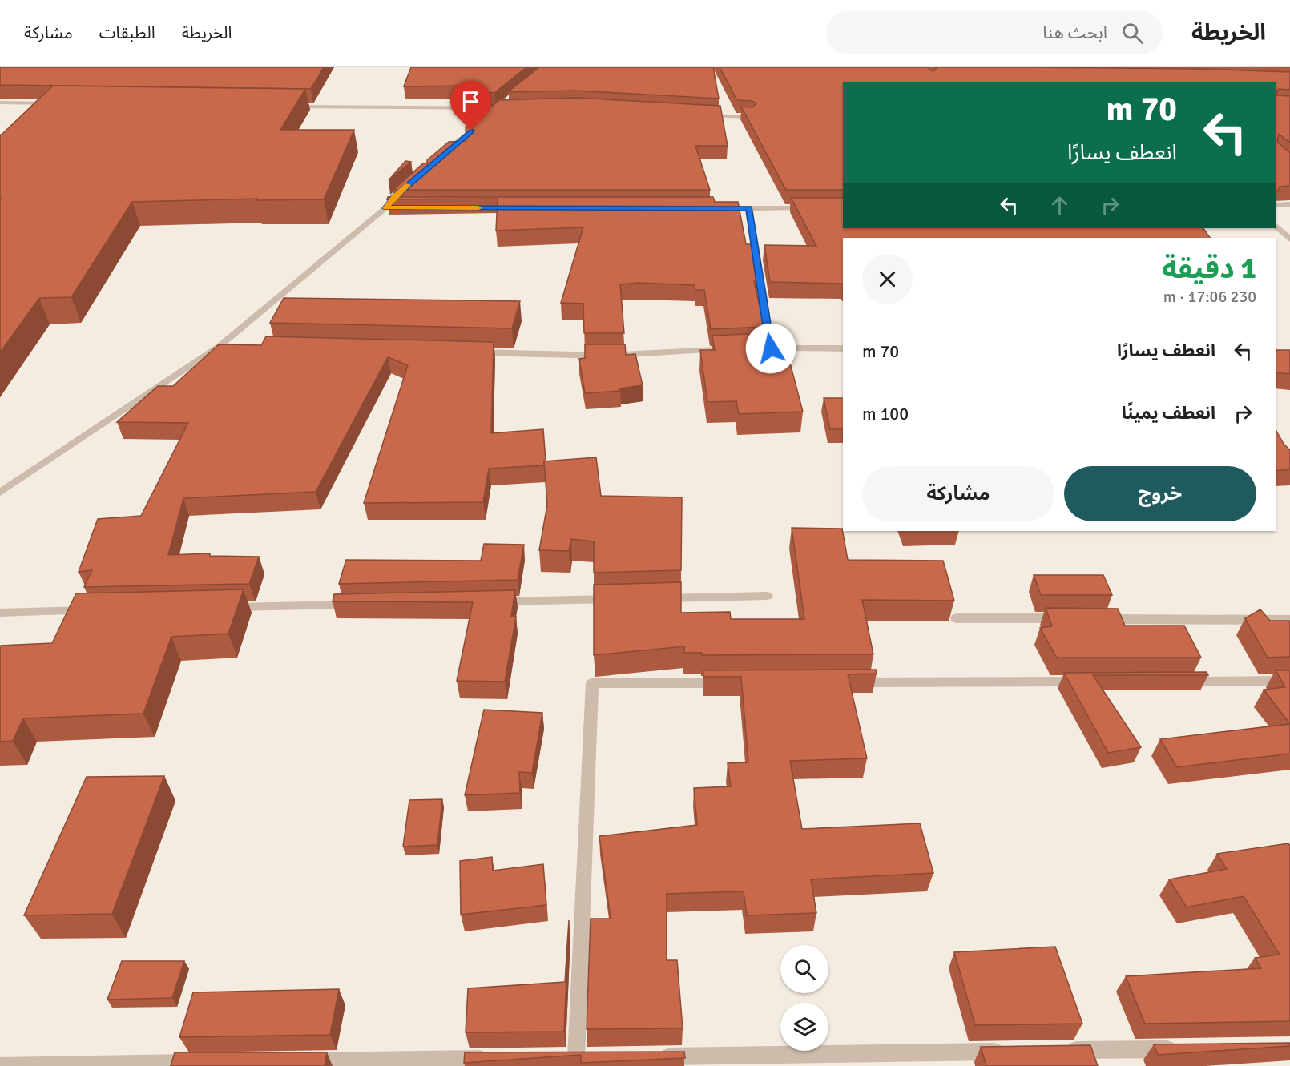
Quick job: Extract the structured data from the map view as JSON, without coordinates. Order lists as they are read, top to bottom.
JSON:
{
  "page": {
    "header": "الخريطة",
    "search": "ابحث هنا",
    "nav": ["الخريطة", "الطبقات", "مشاركة"],
    "turn": ["70 m", "انعطف يسارًا"],
    "heading": ["1 دقيقة", "230 m · 17:06"],
    "list": [
      {
        "name": "انعطف يسارًا",
        "value": "70 m"
      },
      {
        "name": "انعطف يمينًا",
        "value": "100 m"
      }
    ],
    "buttons": ["خروج", "مشاركة"]
  }
}
